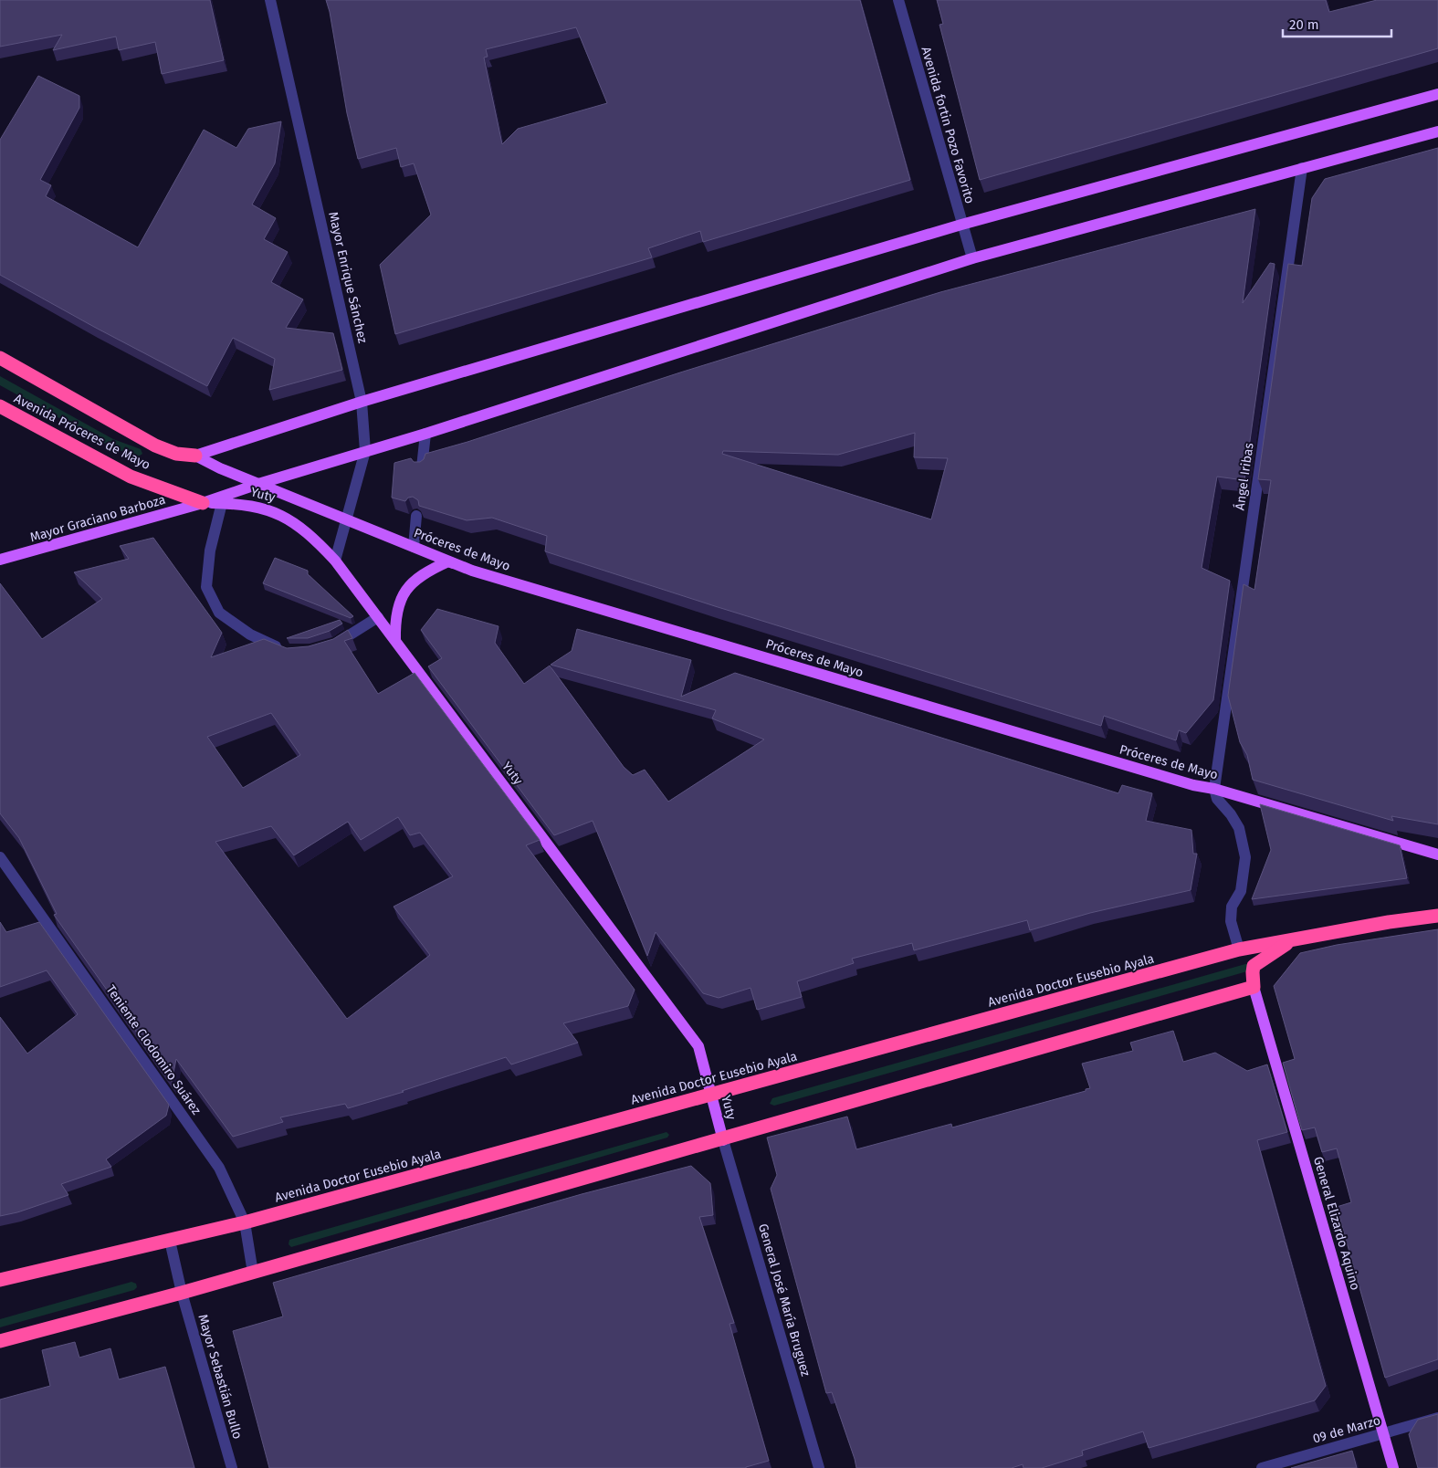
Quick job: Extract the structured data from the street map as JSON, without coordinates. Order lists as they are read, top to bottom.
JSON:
{
  "streets": {
    "highway": ["Avenida Próceres de Mayo", "Avenida Doctor Eusebio Ayala"],
    "main road": [
      "Yuty",
      "Mayor Graciano Barboza",
      "Próceres de Mayo",
      "General Elizardo Aquino"
    ],
    "street": [
      "Avenida fortin Pozo Favorito",
      "Mayor Enrique Sánchez",
      "Ángel Iribas",
      "Teniente Clodomiro Suárez",
      "General José María Bruguez",
      "Mayor Sebastián Bullo",
      "09 de Marzo"
    ]
  },
  "crossings": [
    ["Mayor Enrique Sánchez", "Yuty"],
    ["Mayor Enrique Sánchez", "Próceres de Mayo"],
    ["Avenida Próceres de Mayo", "Yuty"],
    ["Avenida Próceres de Mayo", "Mayor Graciano Barboza"],
    ["Avenida Próceres de Mayo", "Próceres de Mayo"],
    ["Ángel Iribas", "Próceres de Mayo"],
    ["Yuty", "Mayor Graciano Barboza"],
    ["Yuty", "Avenida Doctor Eusebio Ayala"],
    ["Yuty", "General José María Bruguez"],
    ["Avenida Doctor Eusebio Ayala", "Teniente Clodomiro Suárez"],
    ["General Elizardo Aquino", "09 de Marzo"]
  ],
  "scale_bar": "20 m"
}
